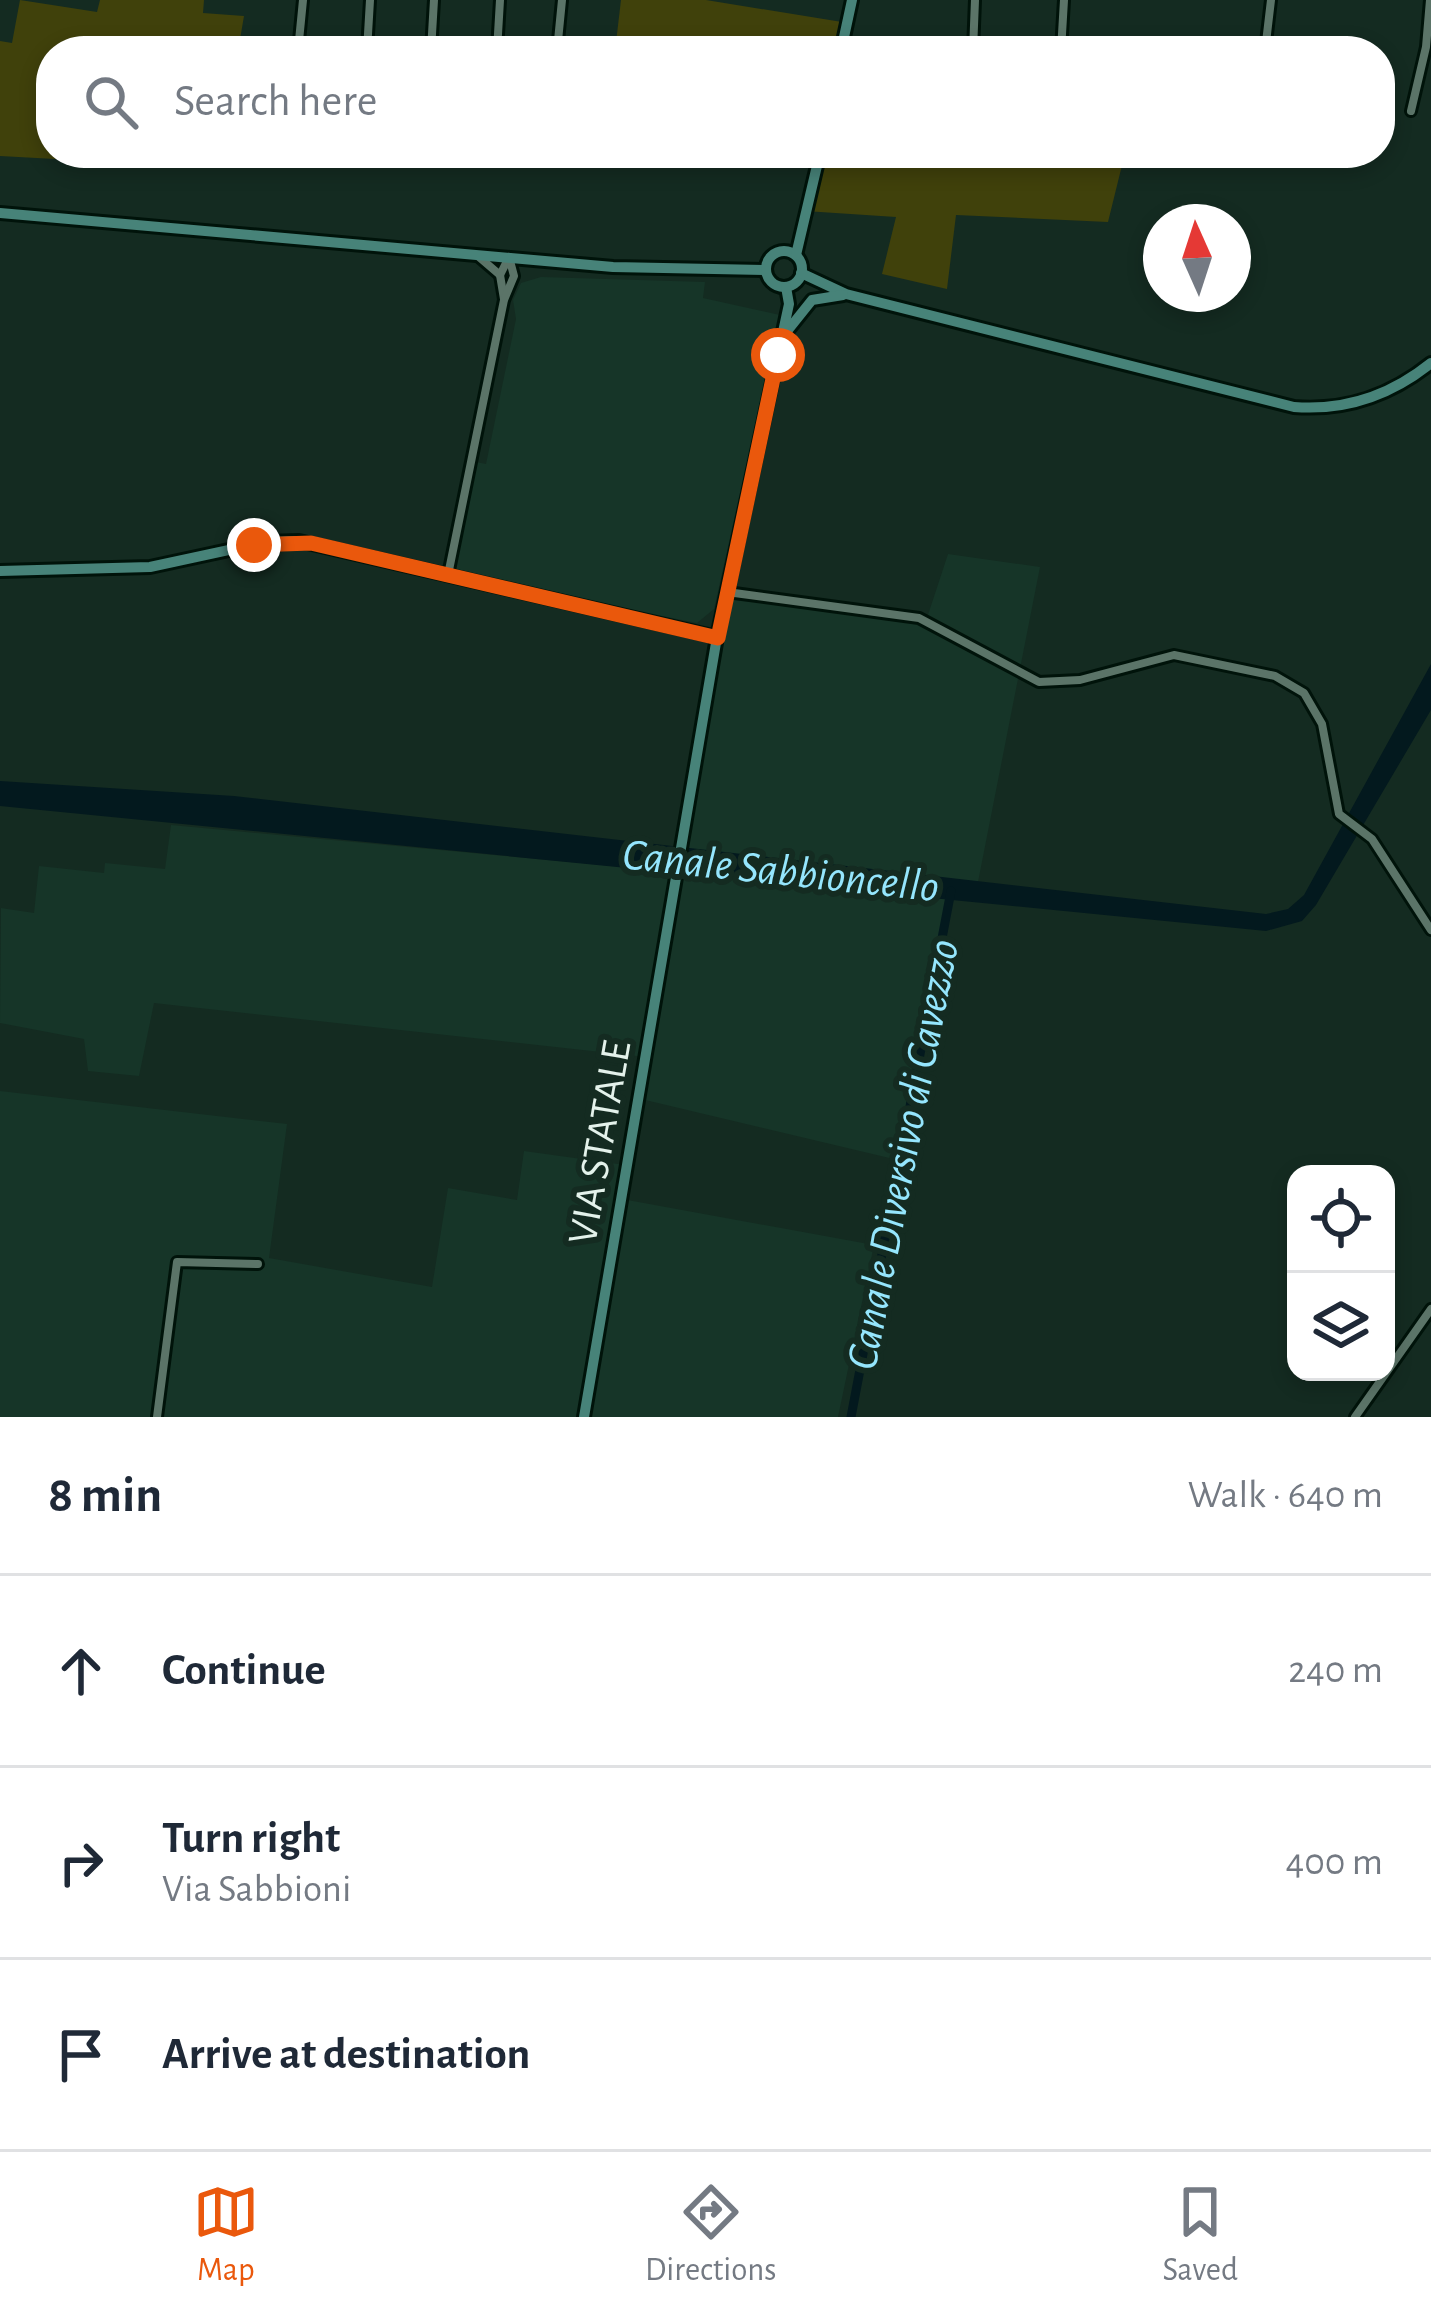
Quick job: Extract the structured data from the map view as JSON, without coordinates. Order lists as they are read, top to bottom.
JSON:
{
  "streets": {
    "main road": ["VIA STATALE"]
  },
  "water": ["Canale Sabbioncello", "Canale Diversivo di Cavezzo"],
  "north": "top",
  "page": {
    "search": "Search here",
    "heading": ["8 min", "Walk · 640 m"],
    "list": [
      ["Continue", "240 m"],
      ["Turn right", "Via Sabbioni", "400 m"],
      "Arrive at destination"
    ],
    "nav": ["Map", "Directions", "Saved"]
  }
}
